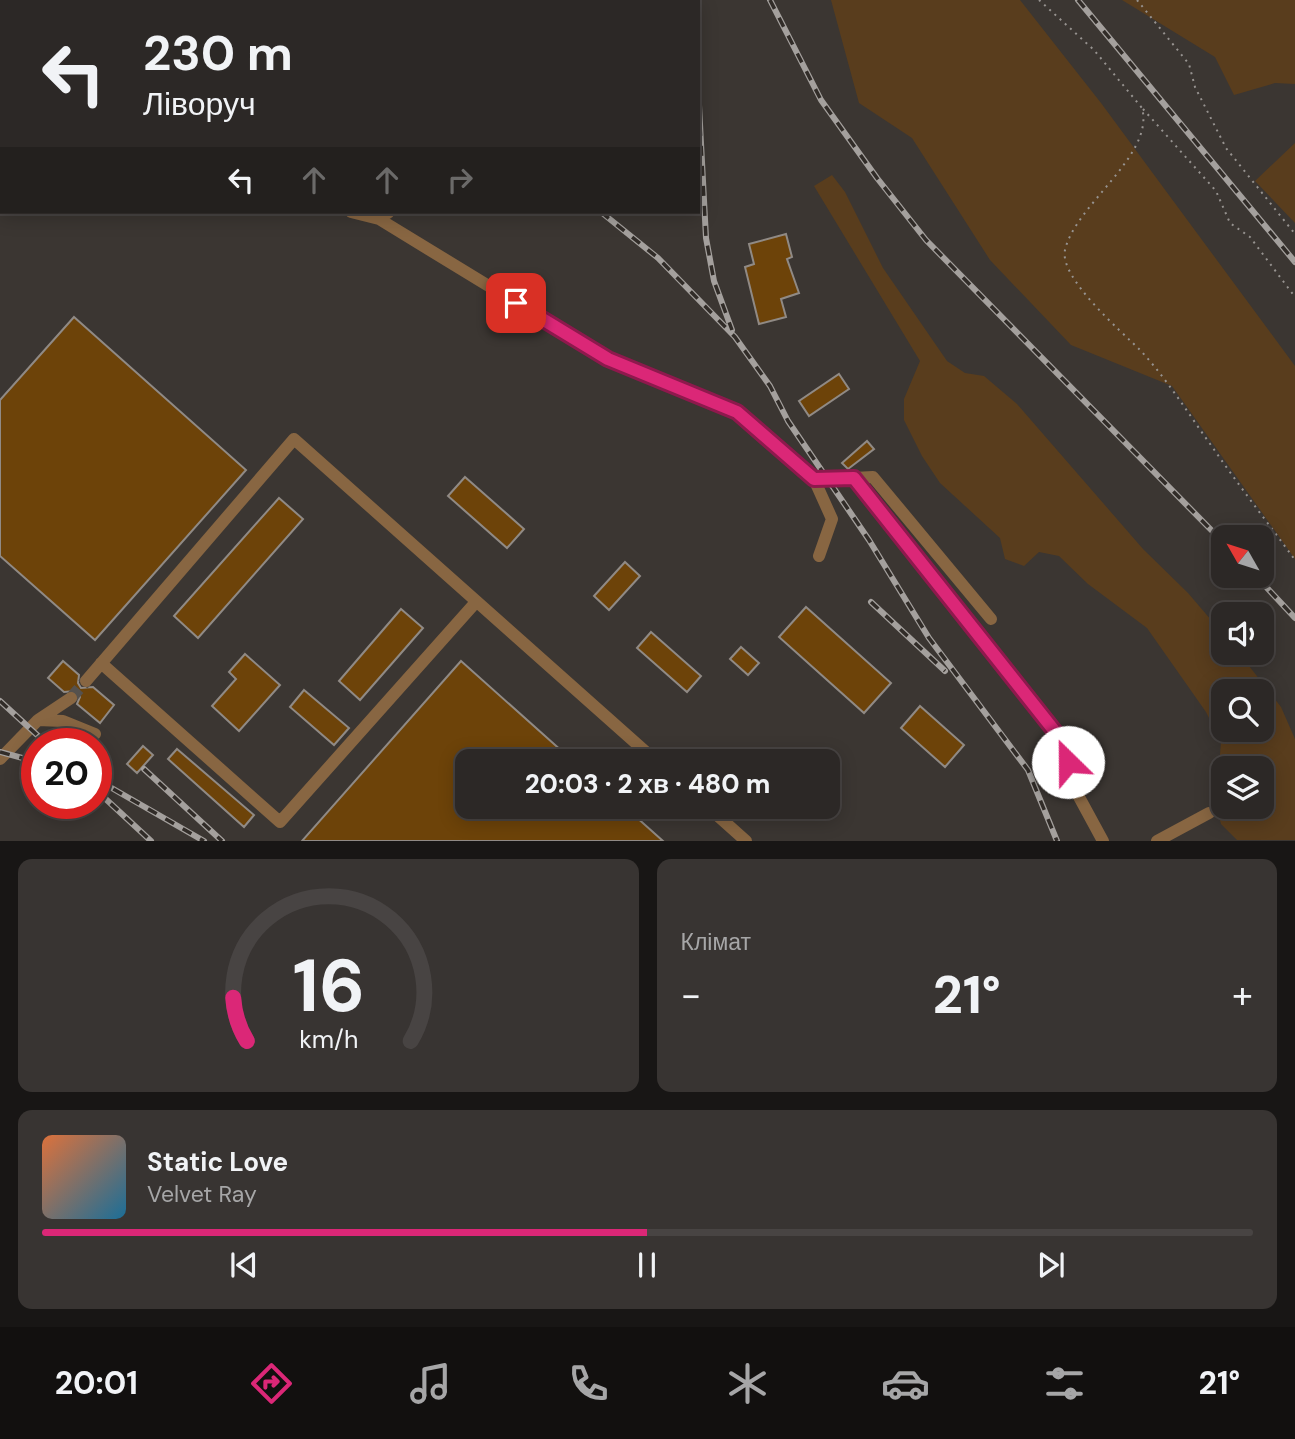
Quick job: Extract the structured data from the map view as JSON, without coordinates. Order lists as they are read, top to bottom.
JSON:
{
  "north": "top left",
  "page": {
    "turn": ["230 m", "Ліворуч"],
    "limit": "20",
    "trip": "20:03 · 2 хв · 480 m",
    "tile": "Клімат",
    "heat": ["−", "21°", "+"],
    "song": ["Static Love", "Velvet Ray"],
    "tabs": ["20:01", "21°"],
    "gauge": ["16", "km/h"]
  }
}
